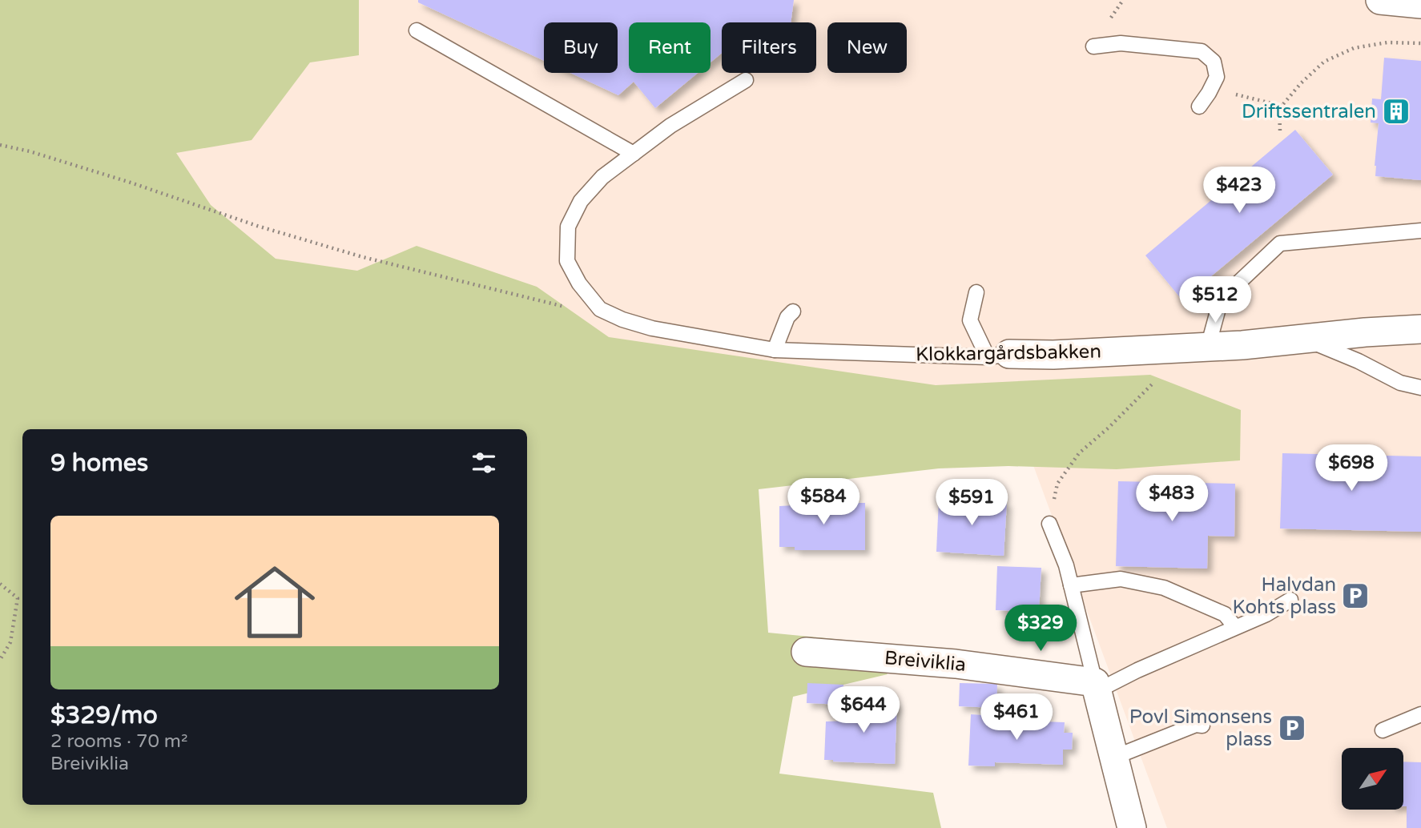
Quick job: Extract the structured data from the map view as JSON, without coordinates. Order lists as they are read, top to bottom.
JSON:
{
  "streets": {
    "street": ["Klokkargårdsbakken", "Breiviklia"]
  },
  "places": {
    "building": ["Driftssentralen"],
    "parking": ["Halvdan Kohts plass", "Povl Simonsens plass"]
  },
  "north": "top right",
  "page": {
    "chip": [
      "Buy",
      "Rent",
      "Filters",
      "New"
    ],
    "price": [
      "$423",
      "$512",
      "$698",
      "$483",
      "$584",
      "$591",
      "$329",
      "$644",
      "$461"
    ],
    "heading": "9 homes",
    "list": [
      {
        "name": "$329/mo",
        "note": "2 rooms · 70 m² · Breiviklia"
      }
    ]
  }
}
